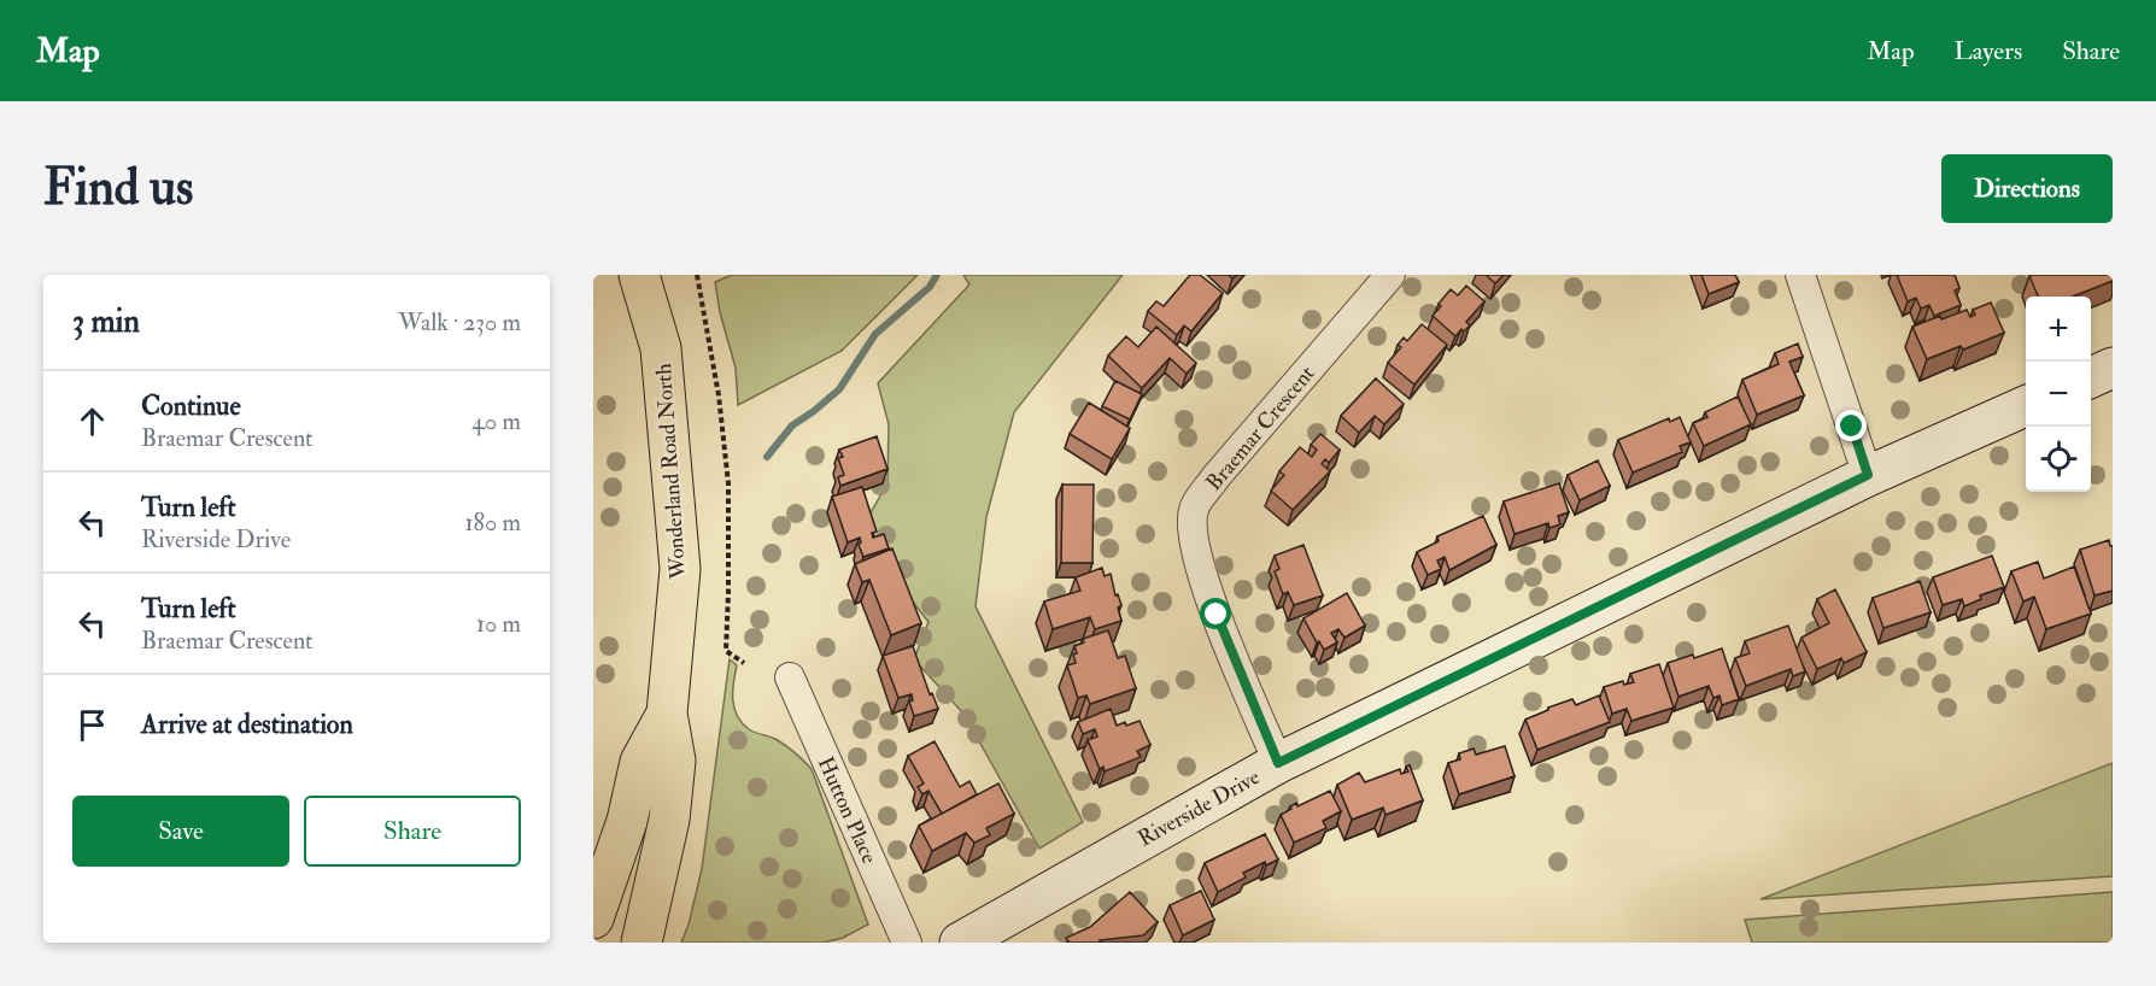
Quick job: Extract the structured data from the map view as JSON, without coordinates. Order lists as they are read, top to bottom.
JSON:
{
  "streets": {
    "main road": ["Wonderland Road North", "Riverside Drive"],
    "street": ["Braemar Crescent", "Hutton Place"]
  },
  "crossings": [
    ["Braemar Crescent", "Riverside Drive"]
  ],
  "page": {
    "header": "Map",
    "nav": ["Map", "Layers", "Share"],
    "buttons": [
      "Directions",
      ["Save", "Share"]
    ],
    "title": "Find us",
    "heading": ["3 min", "Walk · 230 m"],
    "map_buttons": ["+", "−"],
    "list": [
      ["Continue", "Braemar Crescent", "40 m"],
      ["Turn left", "Riverside Drive", "180 m"],
      ["Turn left", "Braemar Crescent", "10 m"],
      "Arrive at destination"
    ]
  }
}
